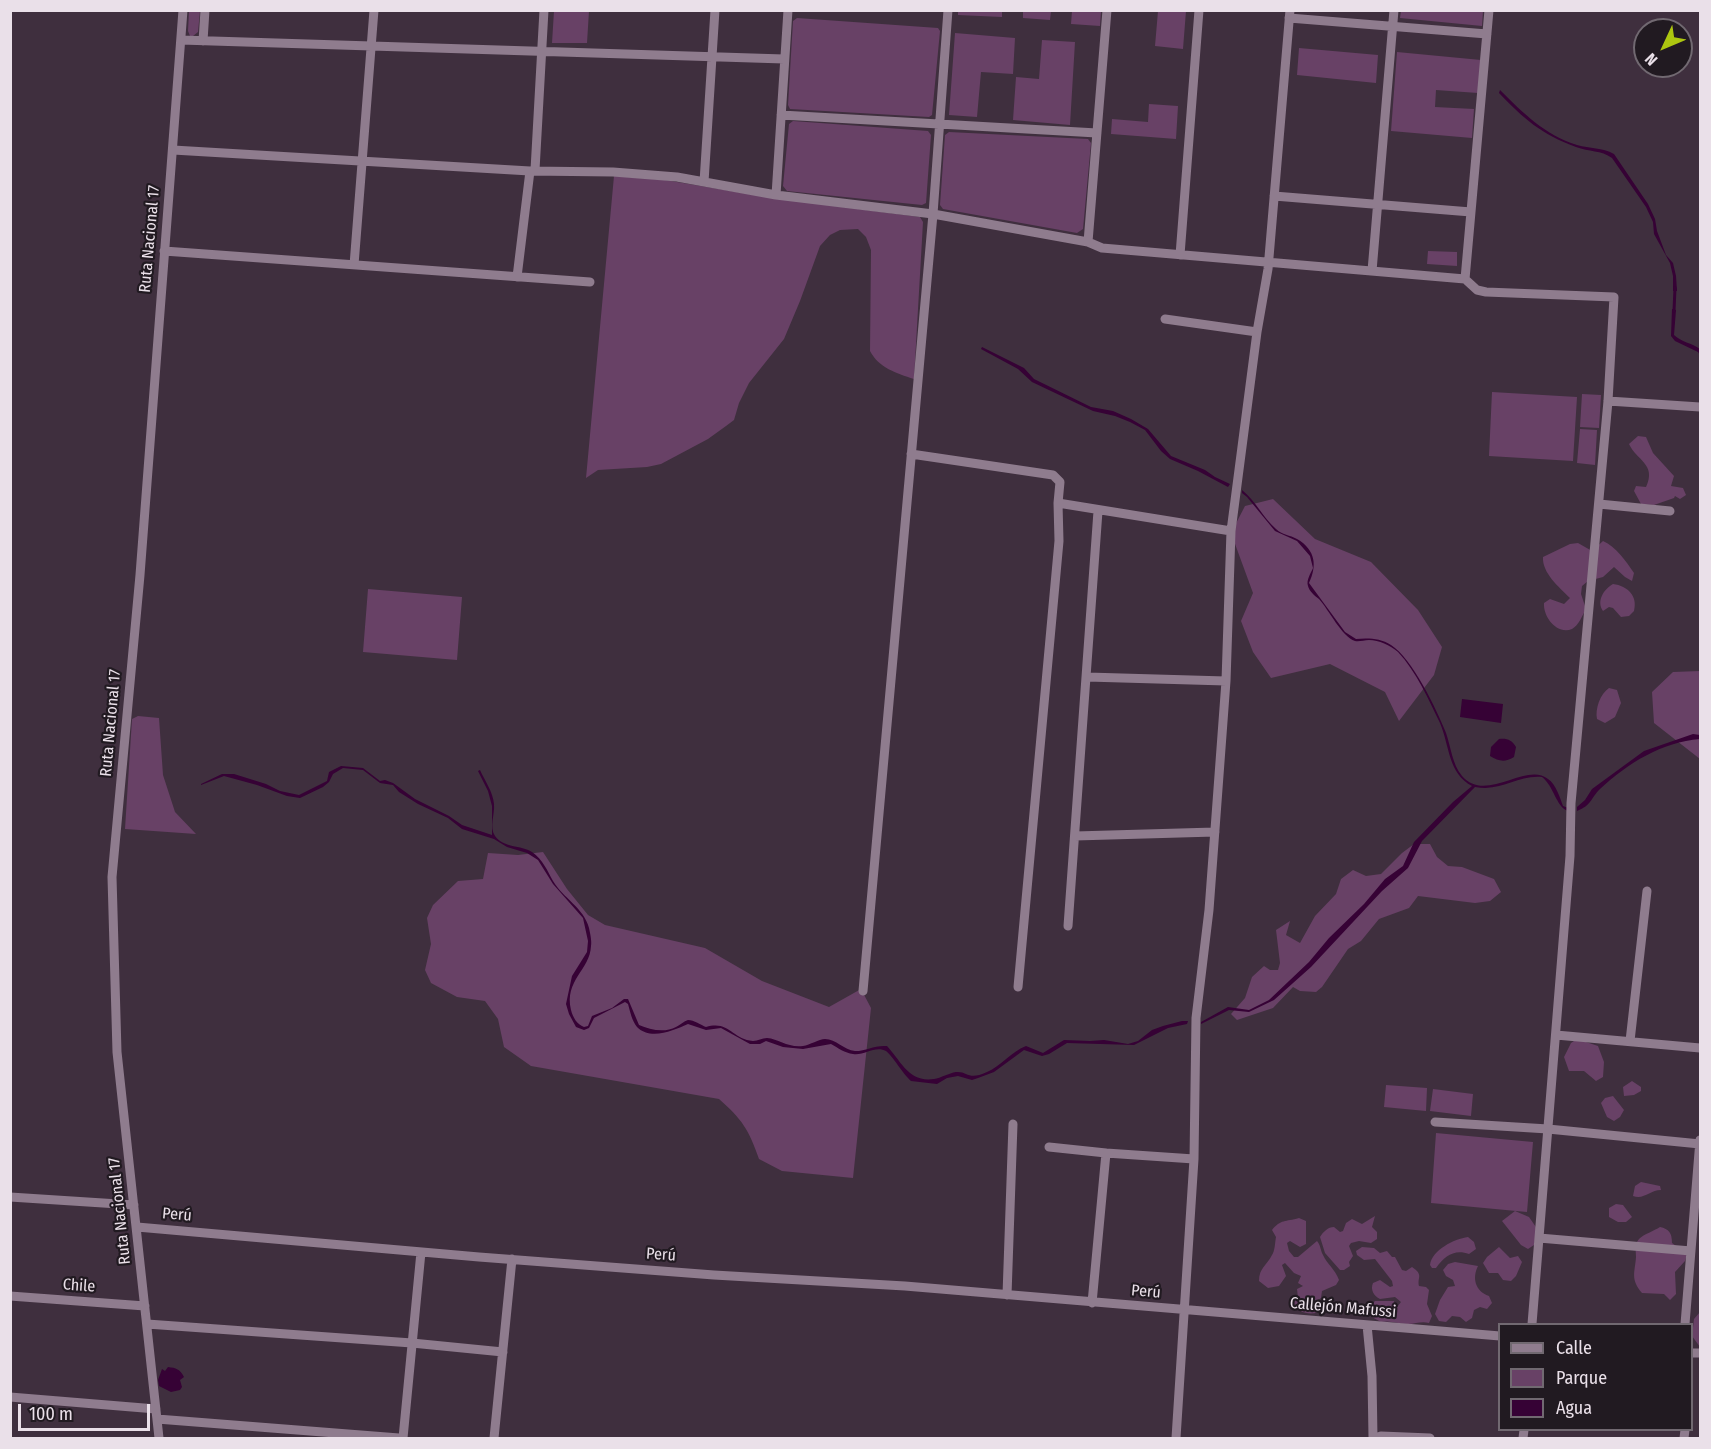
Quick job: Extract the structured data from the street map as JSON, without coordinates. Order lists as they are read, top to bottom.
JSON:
{
  "streets": {
    "street": [
      "Ruta Nacional 17",
      "Perú",
      "Chile",
      "Callejón Mafussi"
    ]
  },
  "crossings": [
    ["Ruta Nacional 17", "Perú"],
    ["Ruta Nacional 17", "Chile"],
    ["Perú", "Callejón Mafussi"]
  ],
  "legend": ["Calle", "Parque", "Agua"],
  "scale_bar": "100 m",
  "north": "bottom left"
}
